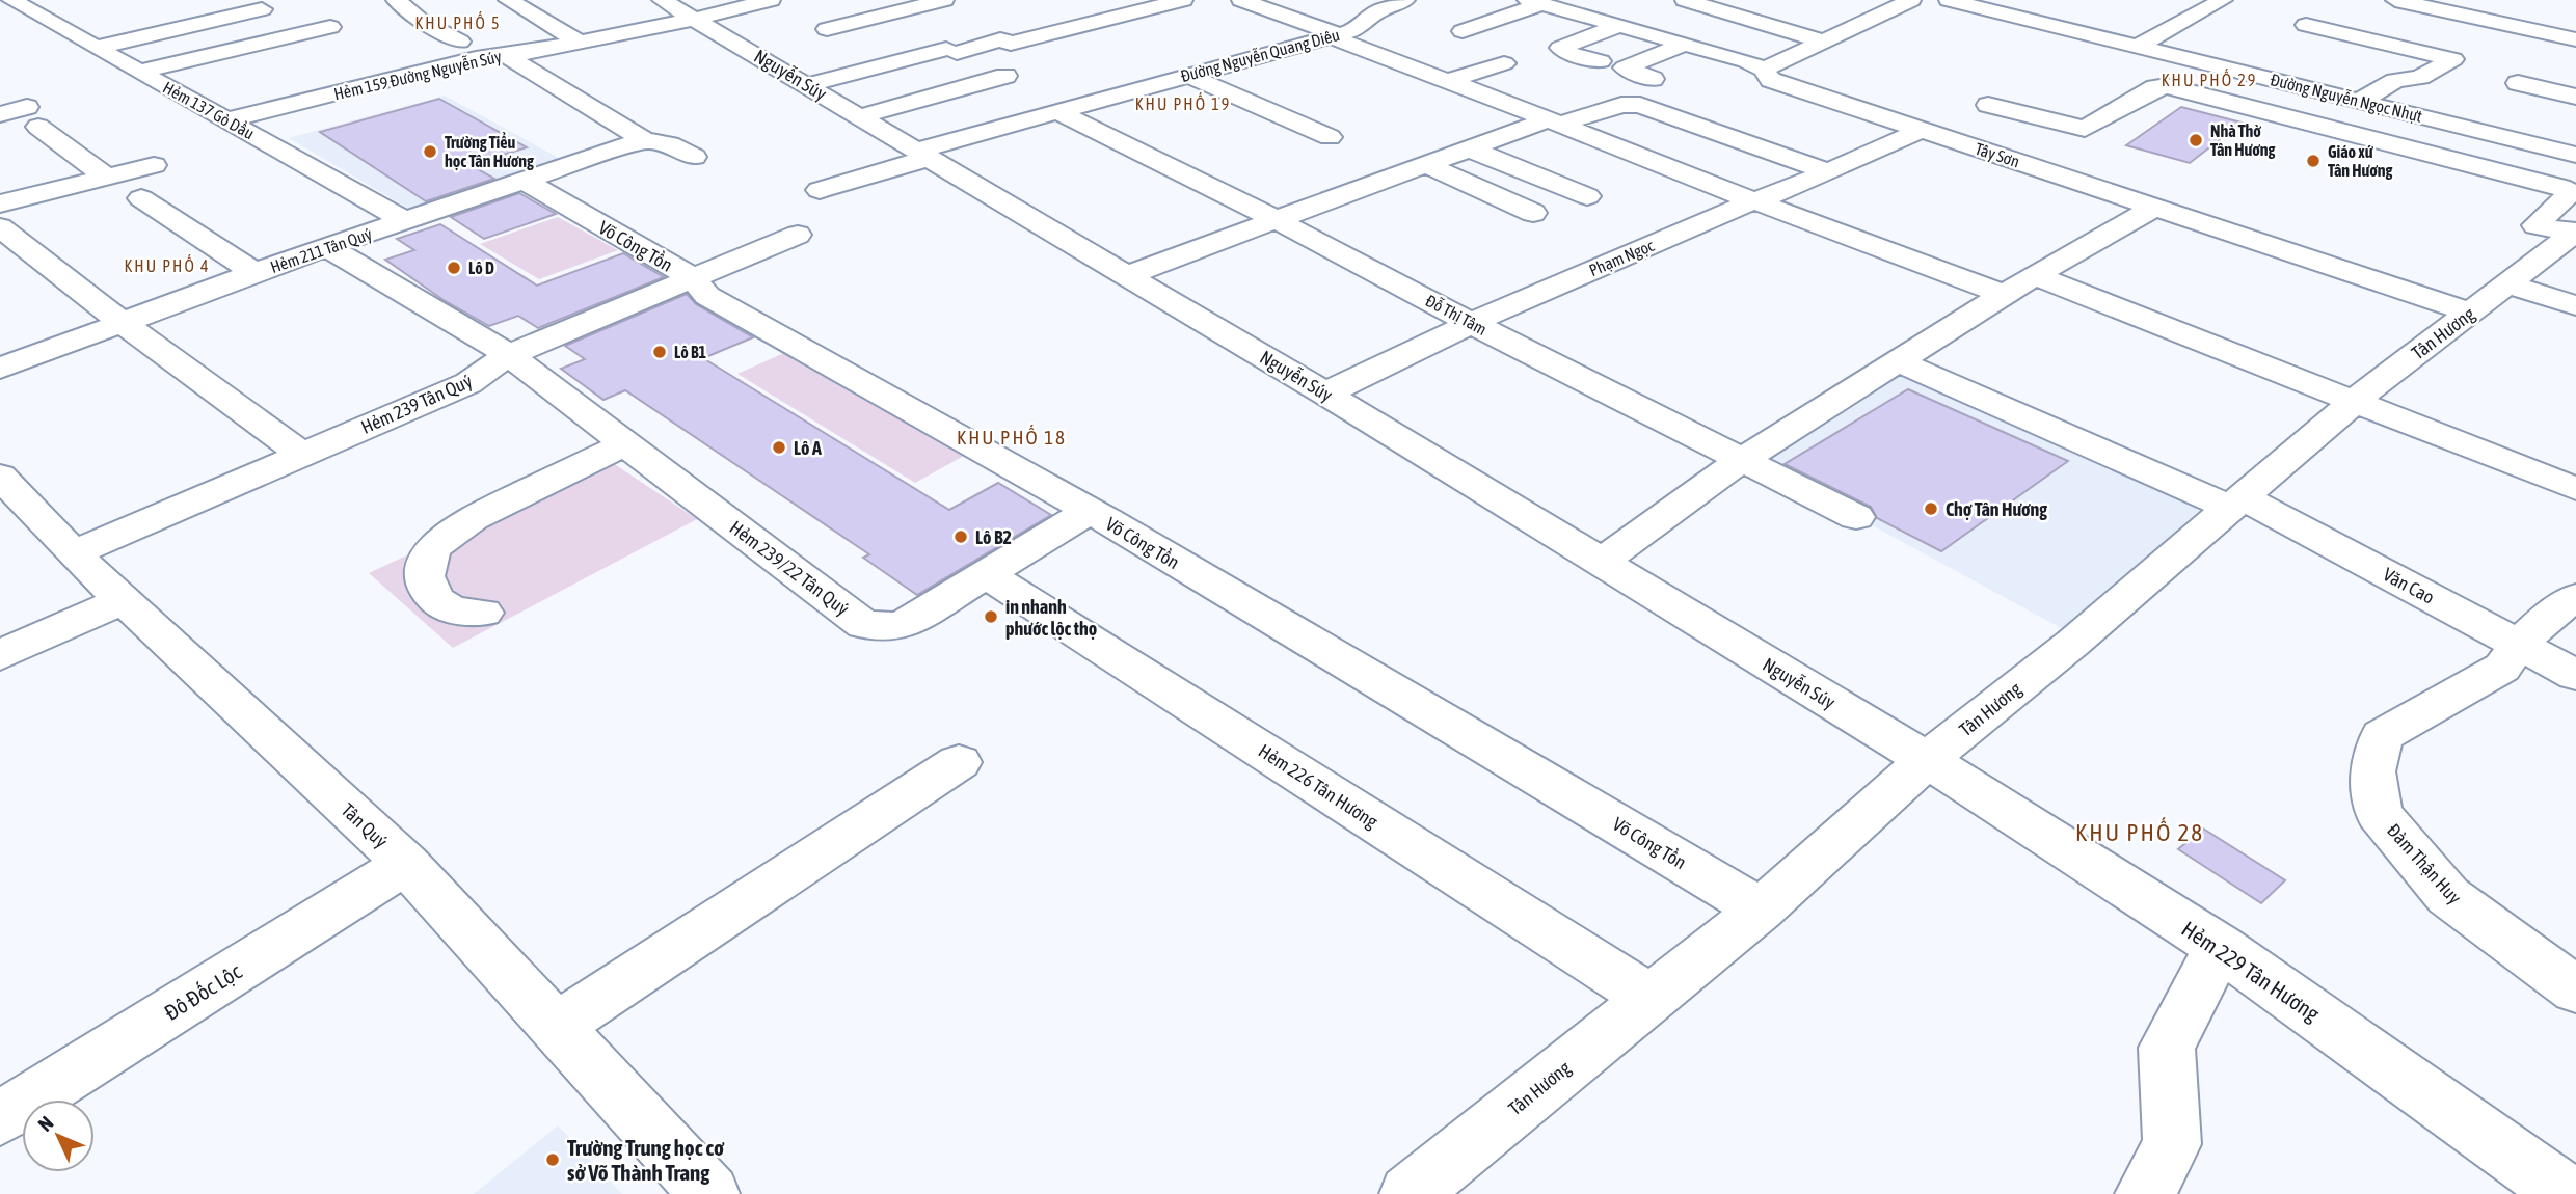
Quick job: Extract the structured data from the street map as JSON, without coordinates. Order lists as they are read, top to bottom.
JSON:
{
  "streets": {
    "street": [
      "Đường Nguyễn Quang Diêu",
      "Hẻm 159 Đường Nguyễn Súy",
      "Nguyễn Súy",
      "Đường Nguyễn Ngọc Nhựt",
      "Hẻm 137 Gò Dầu",
      "Tây Sơn",
      "Võ Công Tồn",
      "Hẻm 211 Tân Quý",
      "Phạm Ngọc",
      "Đỗ Thị Tâm",
      "Tân Hương",
      "Hẻm 239 Tân Quý",
      "Hẻm 239/22 Tân Quý",
      "Văn Cao",
      "Hẻm 226 Tân Hương",
      "Tân Quý",
      "Đàm Thận Huy",
      "Hẻm 229 Tân Hương",
      "Đô Đốc Lộc"
    ]
  },
  "crossings": [
    ["Đường Nguyễn Quang Diêu", "Nguyễn Súy"],
    ["Đường Nguyễn Quang Diêu", "Đỗ Thị Tâm"],
    ["Hẻm 159 Đường Nguyễn Súy", "Nguyễn Súy"],
    ["Hẻm 159 Đường Nguyễn Súy", "Hẻm 137 Gò Dầu"],
    ["Nguyễn Súy", "Phạm Ngọc"],
    ["Nguyễn Súy", "Tân Hương"],
    ["Nguyễn Súy", "Hẻm 229 Tân Hương"],
    ["Hẻm 137 Gò Dầu", "Hẻm 211 Tân Quý"],
    ["Tây Sơn", "Phạm Ngọc"],
    ["Tây Sơn", "Tân Hương"],
    ["Võ Công Tồn", "Hẻm 211 Tân Quý"],
    ["Võ Công Tồn", "Tân Hương"],
    ["Võ Công Tồn", "Hẻm 239 Tân Quý"],
    ["Võ Công Tồn", "Hẻm 239/22 Tân Quý"],
    ["Hẻm 211 Tân Quý", "Hẻm 239/22 Tân Quý"],
    ["Phạm Ngọc", "Đỗ Thị Tâm"],
    ["Tân Hương", "Văn Cao"],
    ["Tân Hương", "Hẻm 226 Tân Hương"],
    ["Tân Hương", "Hẻm 229 Tân Hương"],
    ["Hẻm 239 Tân Quý", "Hẻm 239/22 Tân Quý"],
    ["Hẻm 239 Tân Quý", "Tân Quý"],
    ["Hẻm 239/22 Tân Quý", "Hẻm 226 Tân Hương"],
    ["Văn Cao", "Đàm Thận Huy"],
    ["Tân Quý", "Đô Đốc Lộc"]
  ],
  "districts": [
    "KHU PHỐ 5",
    "KHU PHỐ 29",
    "KHU PHỐ 19",
    "KHU PHỐ 4",
    "KHU PHỐ 18",
    "KHU PHỐ 28"
  ],
  "places": [
    "Nhà Thờ Tân Hương",
    "Trường Tiểu học Tân Hương",
    "Giáo xứ Tân Hương",
    "Lô D",
    "Lô B1",
    "Lô A",
    "Chợ Tân Hương",
    "Lô B2",
    "in nhanh phước lộc thọ",
    "Trường Trung học cơ sở Võ Thành Trang"
  ],
  "north": "top left"
}
